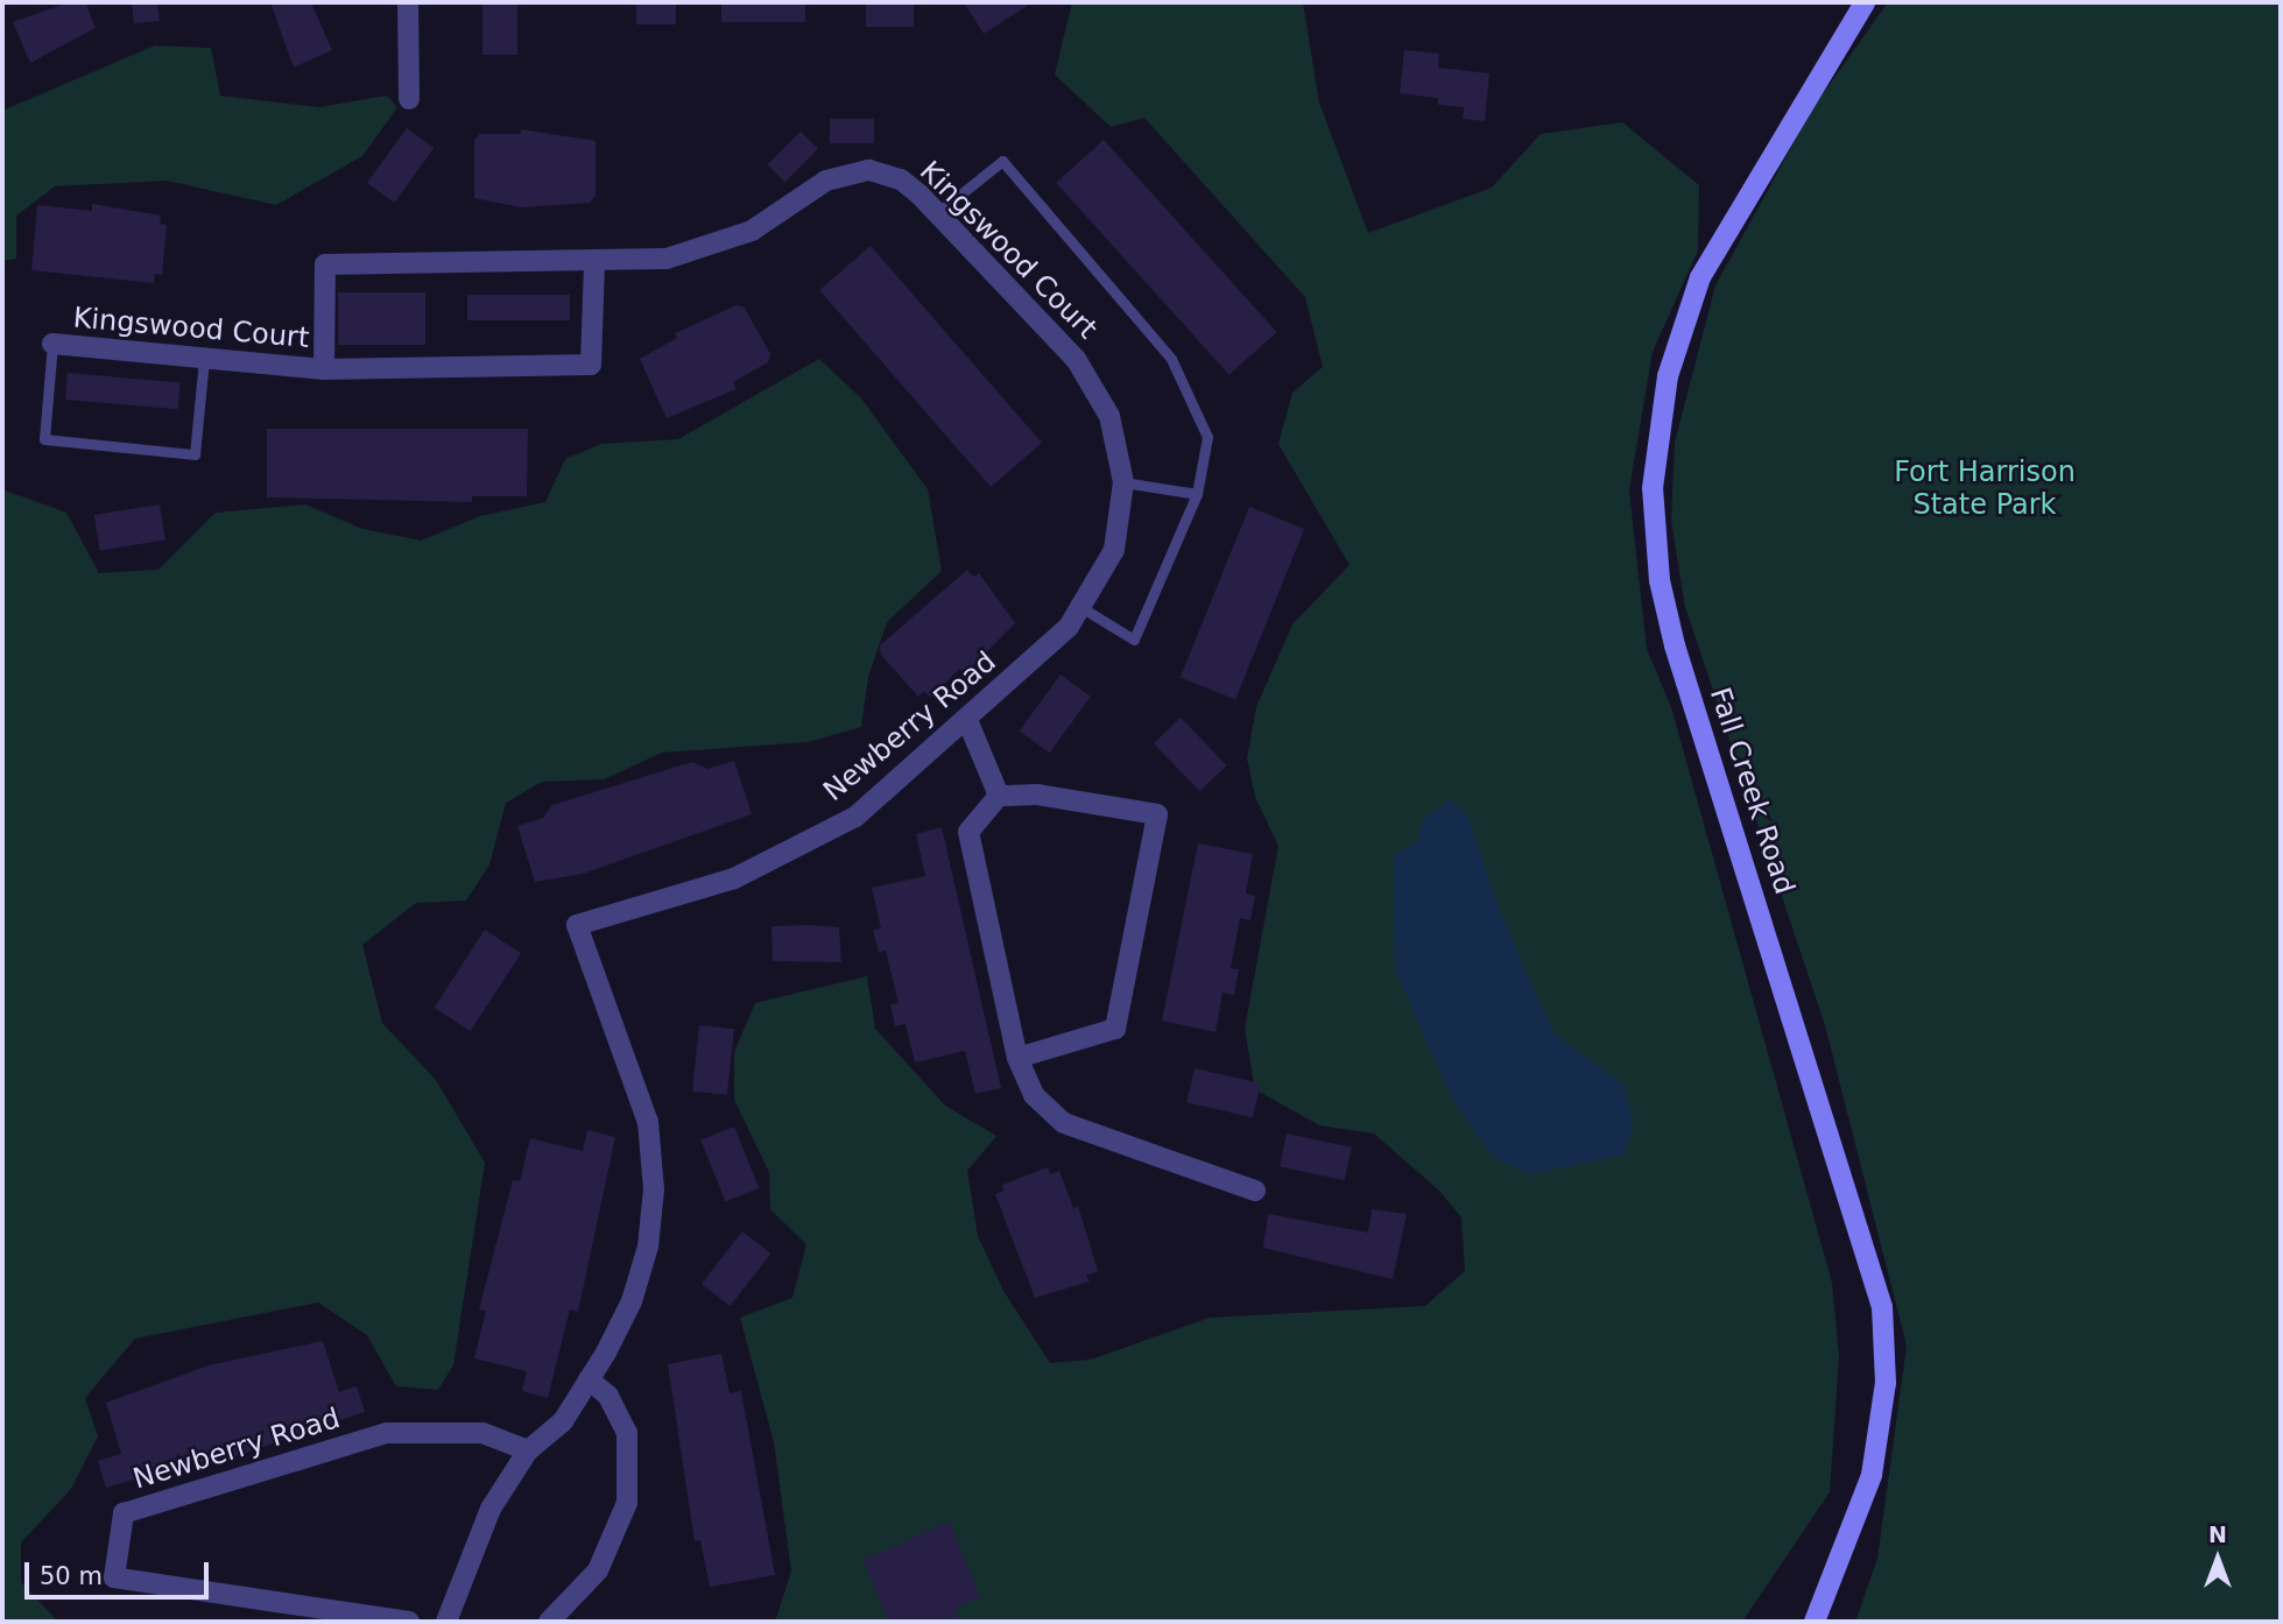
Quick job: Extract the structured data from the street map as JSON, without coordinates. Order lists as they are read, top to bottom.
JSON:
{
  "streets": {
    "main road": ["Fall Creek Road"],
    "street": ["Kingswood Court", "Newberry Road"]
  },
  "crossings": [
    ["Kingswood Court", "Newberry Road"]
  ],
  "parks": ["Fort Harrison State Park"],
  "scale_bar": "50 m",
  "north": "top"
}
